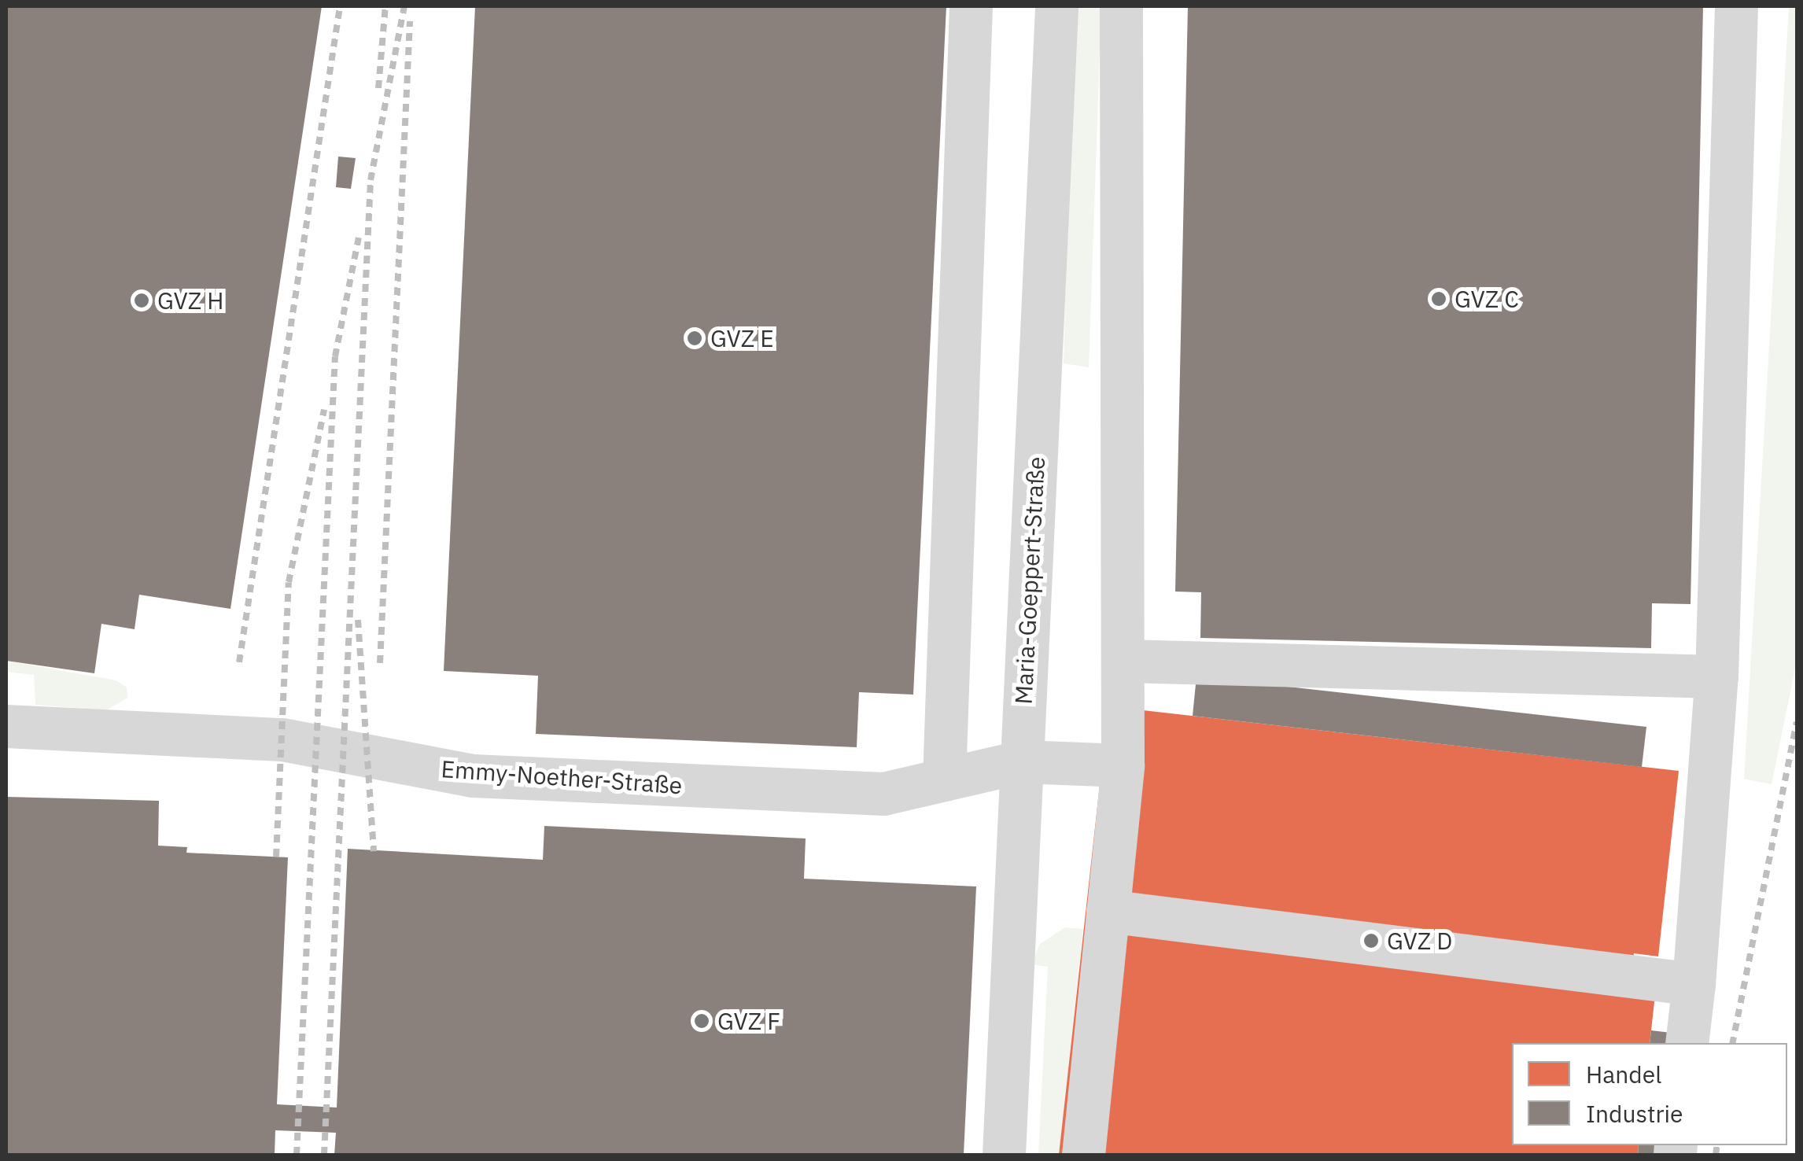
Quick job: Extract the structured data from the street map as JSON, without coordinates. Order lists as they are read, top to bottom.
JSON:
{
  "streets": {
    "lane": ["Maria-Goeppert-Straße", "Emmy-Noether-Straße"]
  },
  "crossings": [
    ["Maria-Goeppert-Straße", "Emmy-Noether-Straße"]
  ],
  "places": [
    "GVZ C",
    "GVZ H",
    "GVZ E",
    "GVZ D",
    "GVZ F"
  ],
  "legend": ["Handel", "Industrie"]
}
